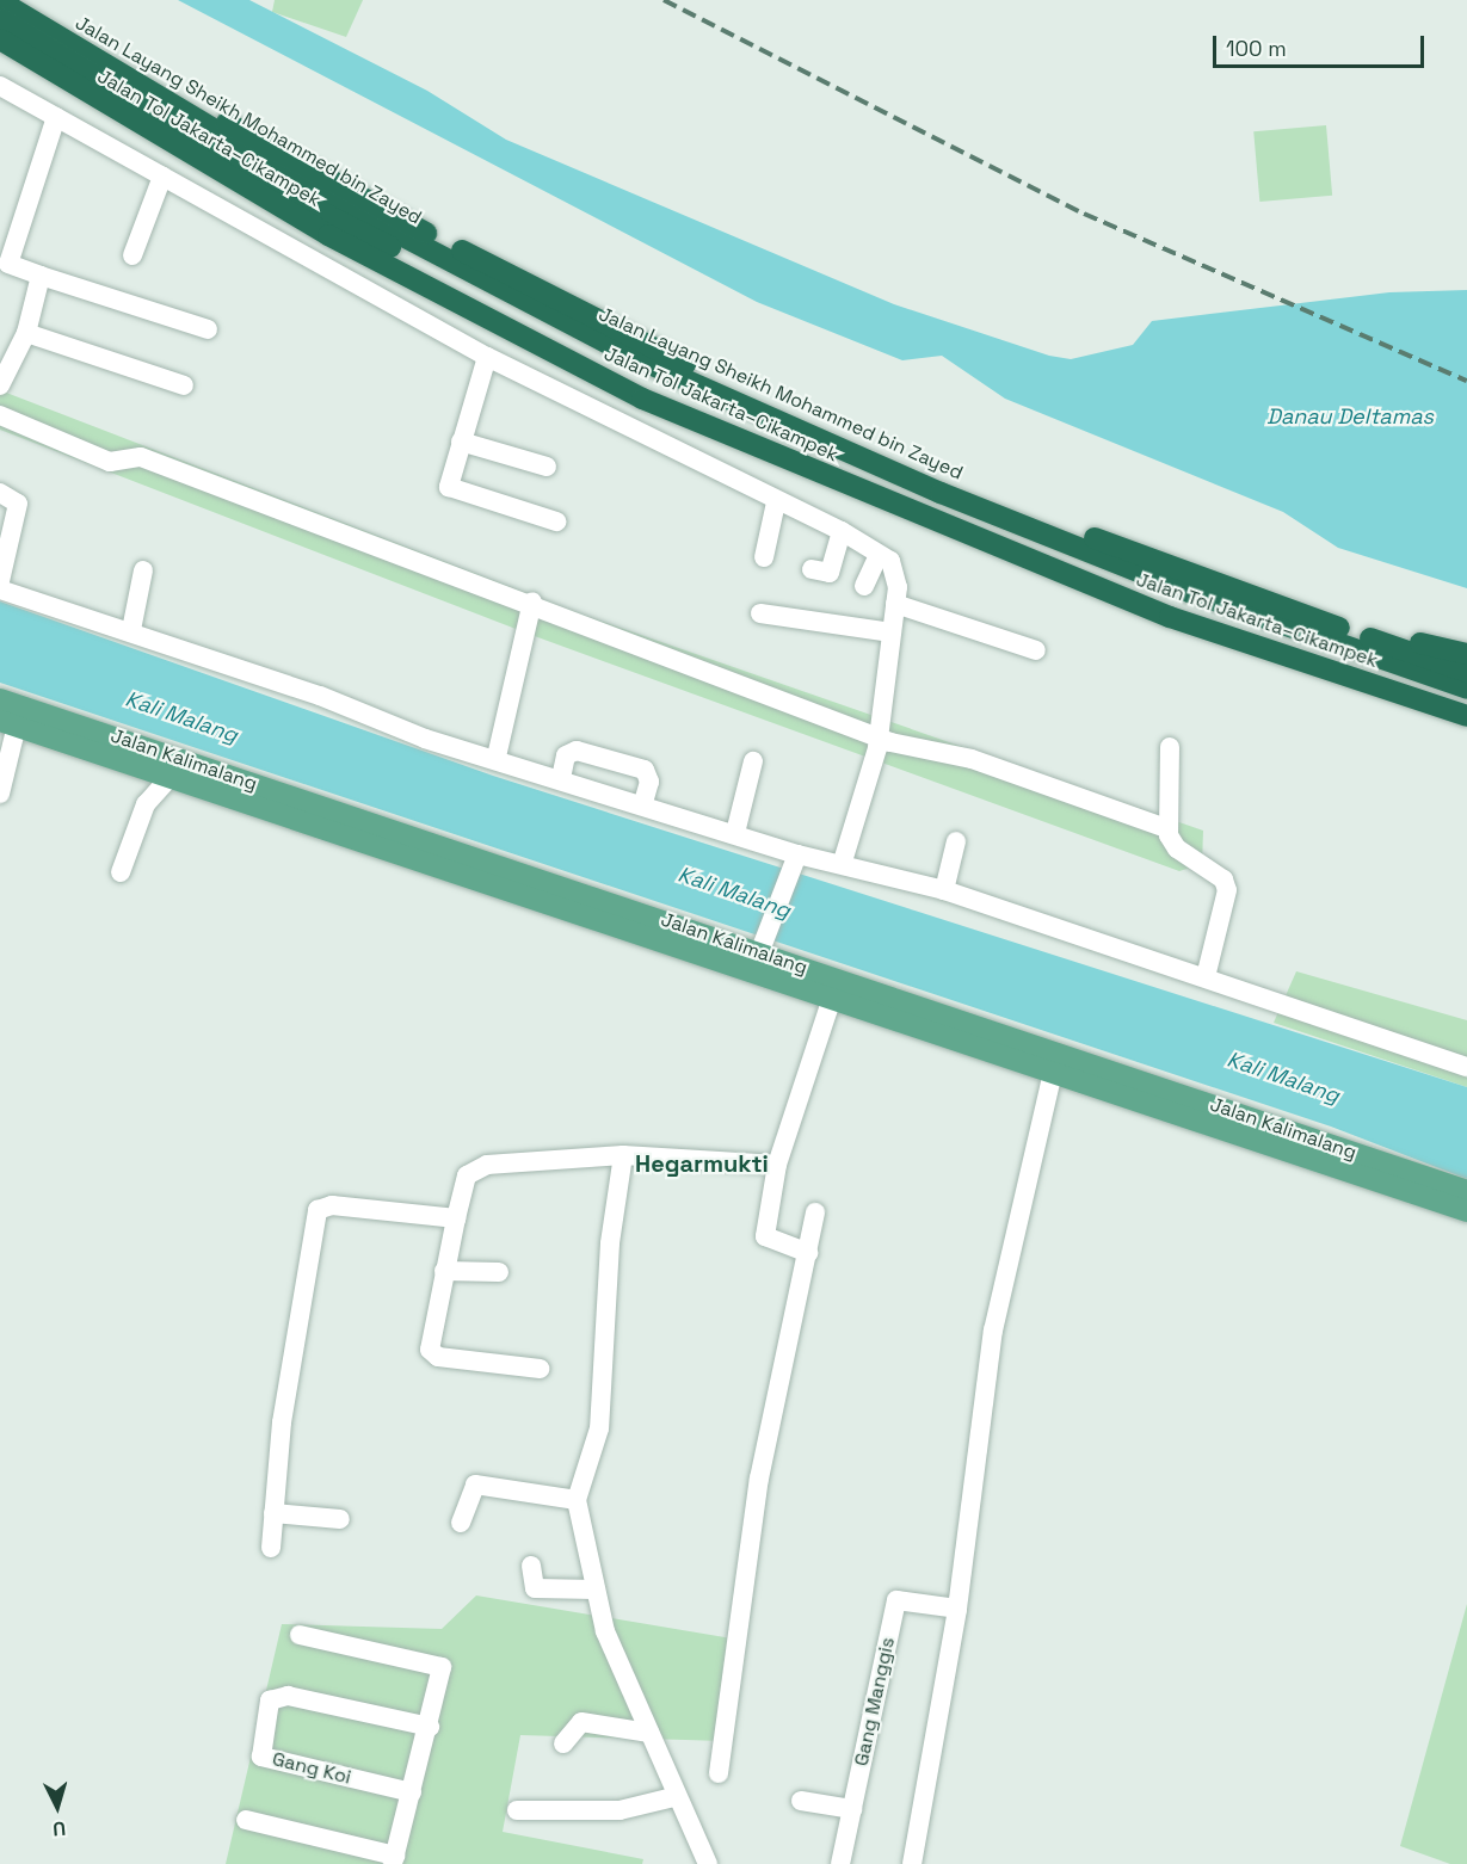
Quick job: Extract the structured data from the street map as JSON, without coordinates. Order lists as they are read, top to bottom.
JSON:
{
  "streets": {
    "highway": ["Jalan Layang Sheikh Mohammed bin Zayed", "Jalan Tol Jakarta–Cikampek"],
    "main road": ["Jalan Kalimalang"],
    "street": ["Gang Manggis", "Gang Koi"]
  },
  "districts": ["Hegarmukti"],
  "water": ["Danau Deltamas", "Kali Malang"],
  "scale_bar": "100 m",
  "north": "bottom"
}
